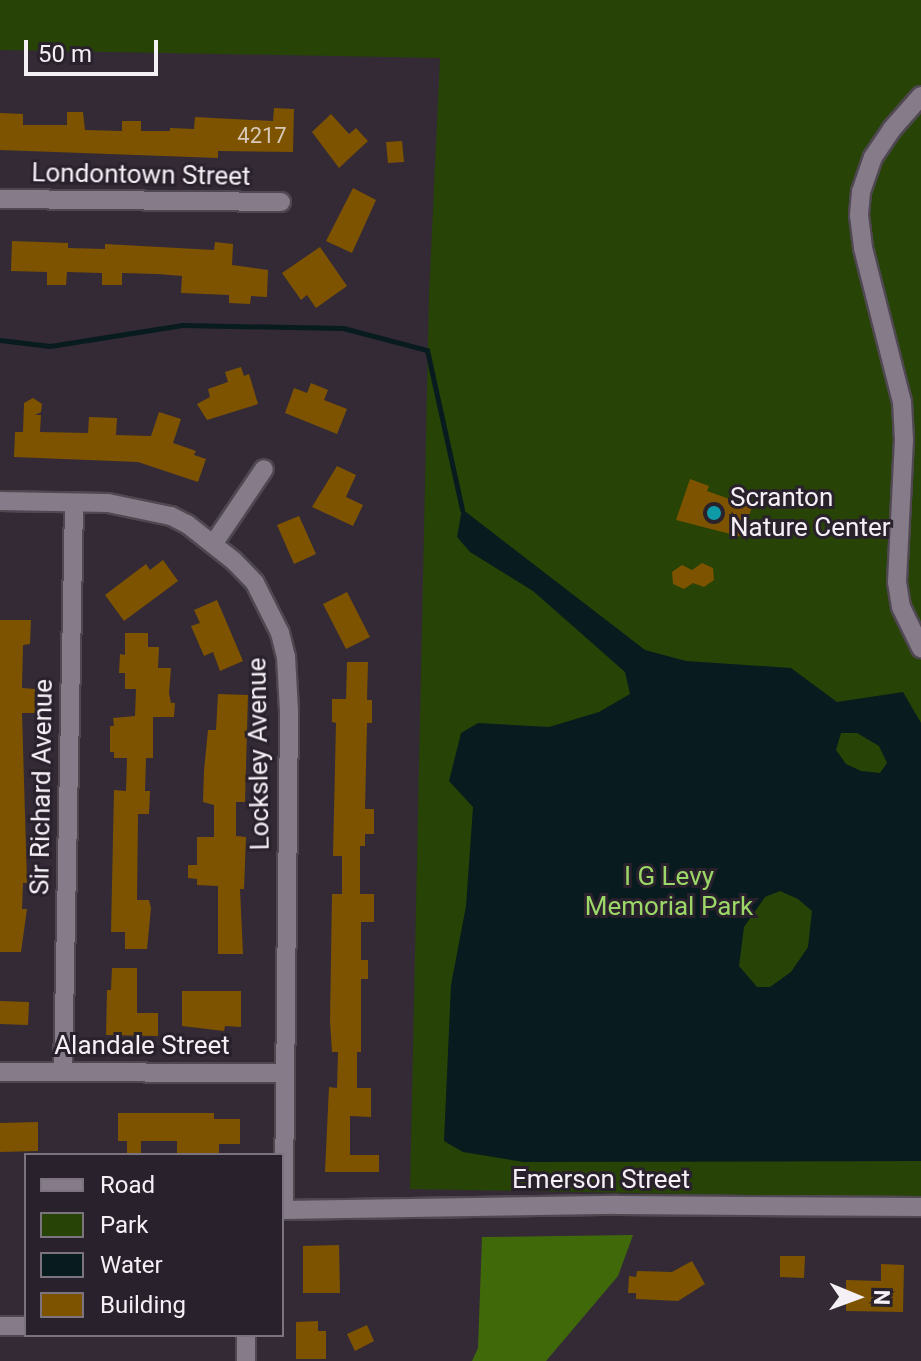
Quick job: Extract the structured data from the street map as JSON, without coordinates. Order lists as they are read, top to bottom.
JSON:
{
  "streets": {
    "street": [
      "Londontown Street",
      "Locksley Avenue",
      "Sir Richard Avenue",
      "Alandale Street",
      "Emerson Street"
    ]
  },
  "crossings": [
    ["Locksley Avenue", "Sir Richard Avenue"],
    ["Locksley Avenue", "Alandale Street"],
    ["Sir Richard Avenue", "Alandale Street"]
  ],
  "parks": ["I G Levy Memorial Park"],
  "places": ["Scranton Nature Center"],
  "house_numbers": ["4217"],
  "legend": [
    "Road",
    "Park",
    "Water",
    "Building"
  ],
  "scale_bar": "50 m",
  "north": "right"
}
